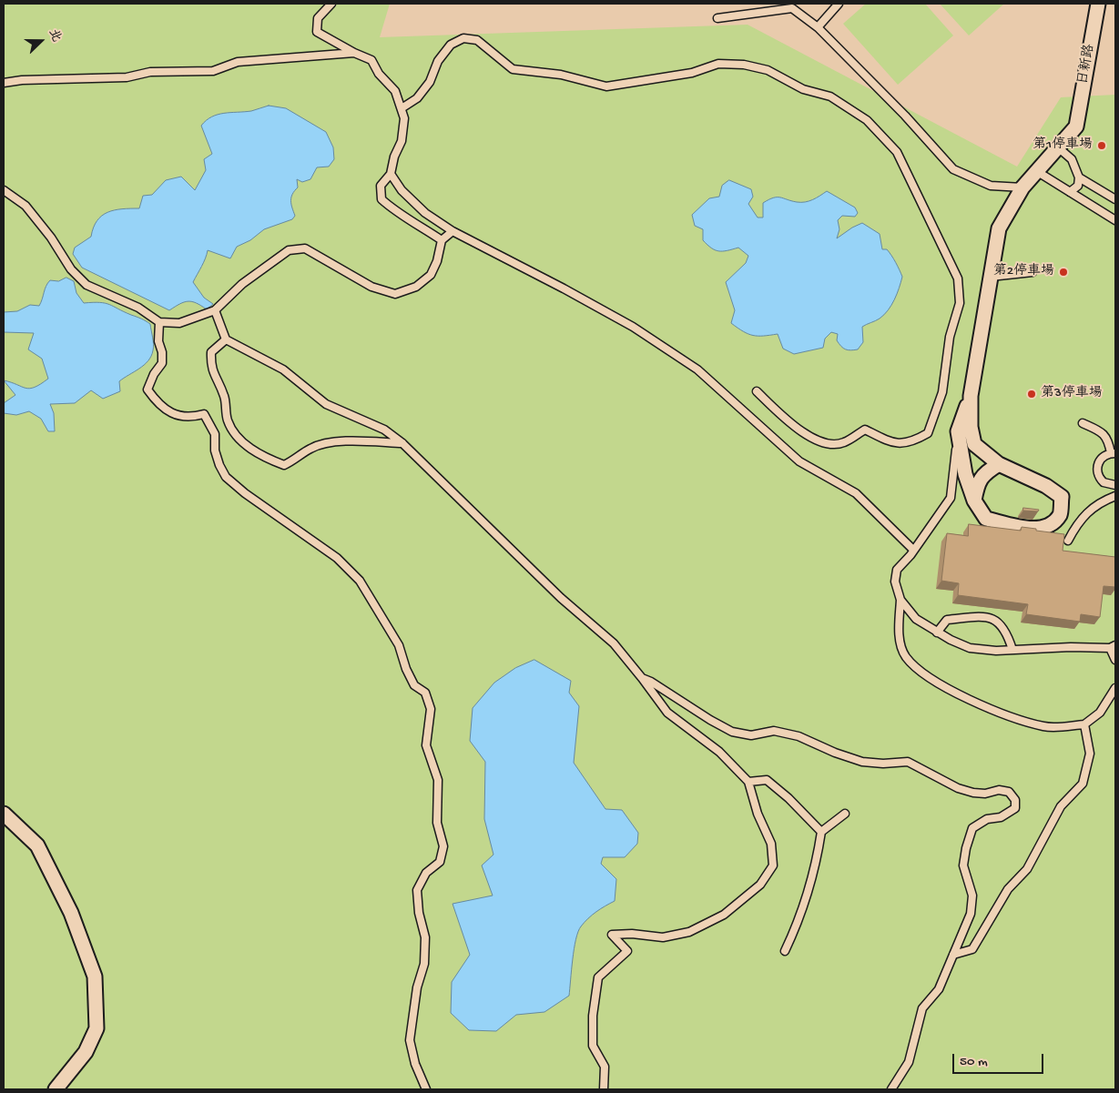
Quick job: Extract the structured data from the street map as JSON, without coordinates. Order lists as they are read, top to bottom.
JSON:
{
  "streets": {
    "street": ["日新路"]
  },
  "places": ["第1停車場", "第2停車場", "第3停車場"],
  "scale_bar": "50 m",
  "north": "right"
}
